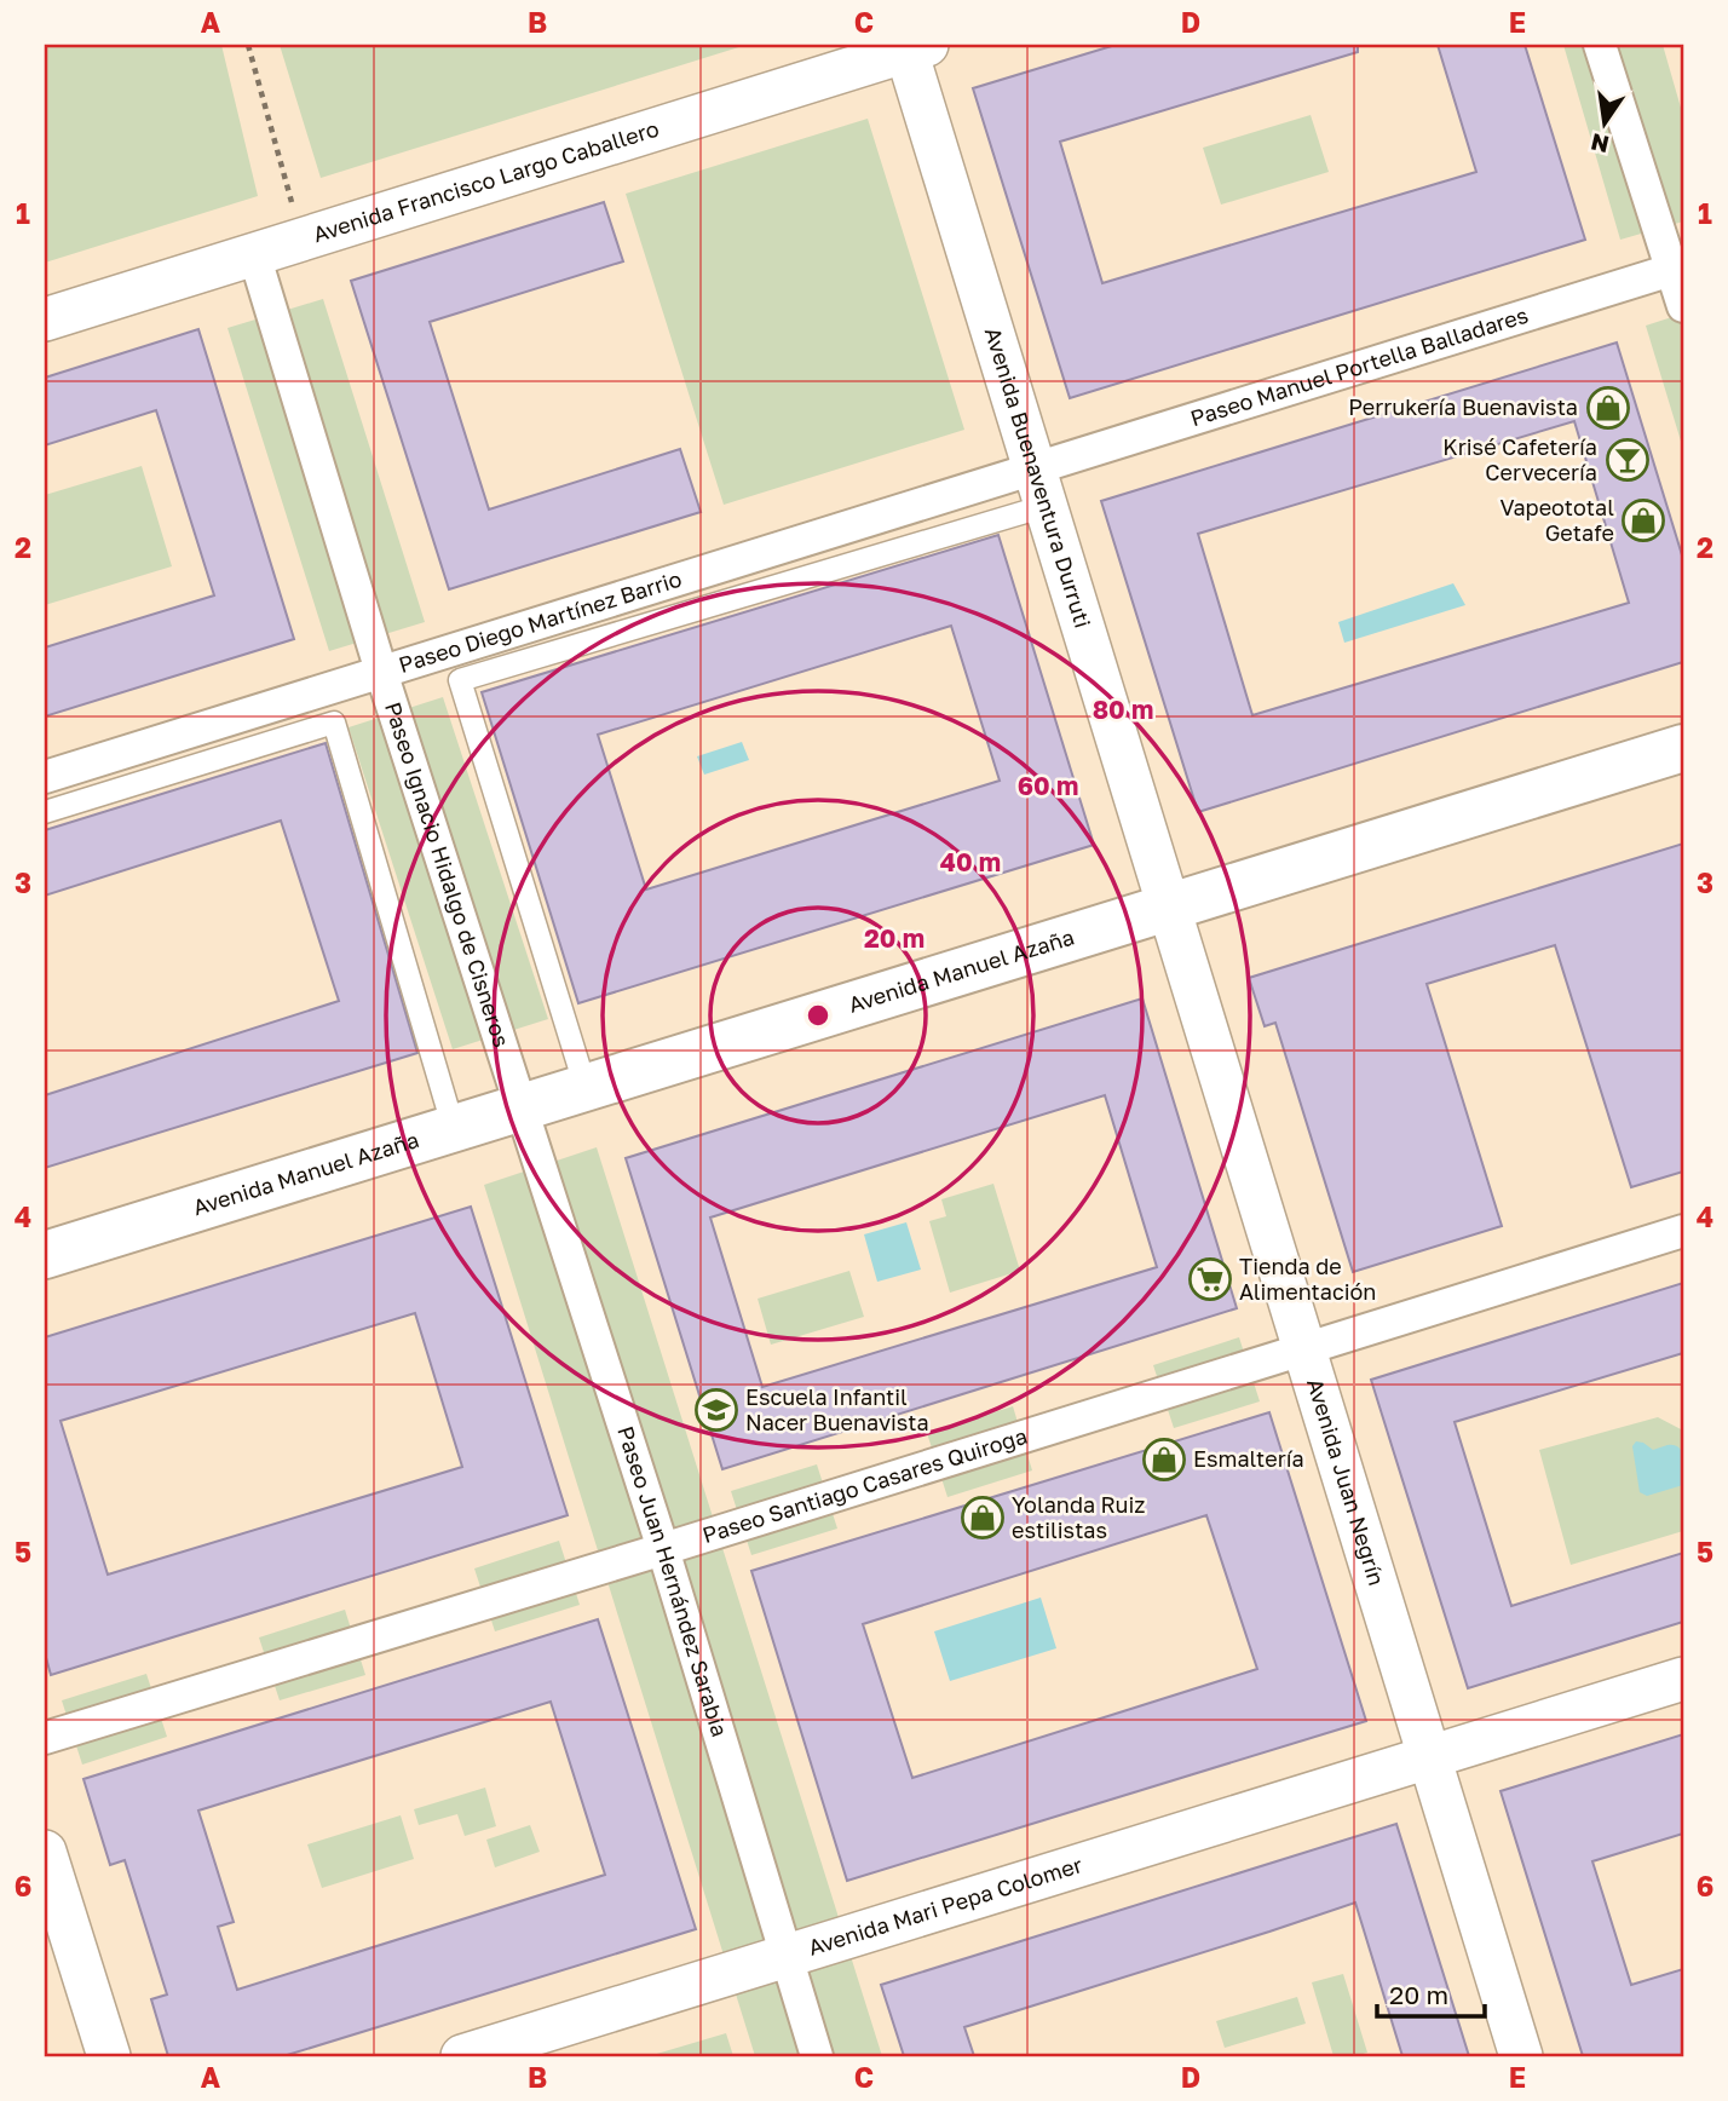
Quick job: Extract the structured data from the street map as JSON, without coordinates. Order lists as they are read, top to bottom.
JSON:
{
  "streets": {
    "street": [
      "Avenida Francisco Largo Caballero",
      "Paseo Manuel Portella Balladares",
      "Avenida Buenaventura Durruti",
      "Paseo Diego Martínez Barrio",
      "Paseo Ignacio Hidalgo de Cisneros",
      "Avenida Manuel Azaña",
      "Avenida Juan Negrín",
      "Paseo Santiago Casares Quiroga",
      "Paseo Juan Hernández Sarabia",
      "Avenida Mari Pepa Colomer"
    ]
  },
  "crossings": [
    ["Avenida Francisco Largo Caballero", "Avenida Buenaventura Durruti"],
    ["Avenida Francisco Largo Caballero", "Paseo Ignacio Hidalgo de Cisneros"],
    ["Paseo Manuel Portella Balladares", "Avenida Buenaventura Durruti"],
    ["Paseo Manuel Portella Balladares", "Paseo Diego Martínez Barrio"],
    ["Avenida Buenaventura Durruti", "Paseo Diego Martínez Barrio"],
    ["Avenida Buenaventura Durruti", "Avenida Manuel Azaña"],
    ["Avenida Buenaventura Durruti", "Avenida Juan Negrín"],
    ["Paseo Diego Martínez Barrio", "Paseo Ignacio Hidalgo de Cisneros"],
    ["Paseo Ignacio Hidalgo de Cisneros", "Avenida Manuel Azaña"],
    ["Paseo Ignacio Hidalgo de Cisneros", "Paseo Juan Hernández Sarabia"],
    ["Avenida Manuel Azaña", "Avenida Juan Negrín"],
    ["Avenida Manuel Azaña", "Paseo Juan Hernández Sarabia"],
    ["Avenida Juan Negrín", "Paseo Santiago Casares Quiroga"],
    ["Avenida Juan Negrín", "Avenida Mari Pepa Colomer"],
    ["Paseo Santiago Casares Quiroga", "Paseo Juan Hernández Sarabia"],
    ["Paseo Juan Hernández Sarabia", "Avenida Mari Pepa Colomer"]
  ],
  "places": {
    "shop": [
      "Perrukería Buenavista",
      "Vapeototal Getafe",
      "Esmaltería",
      "Yolanda Ruiz estilistas"
    ],
    "bar": ["Krisé Cafetería Cervecería"],
    "supermarket": ["Tienda de Alimentación"],
    "school or university": ["Escuela Infantil Nacer Buenavista"]
  },
  "scale_bar": "20 m",
  "north": "bottom",
  "grid": {
    "columns": [
      "A",
      "B",
      "C",
      "D",
      "E"
    ],
    "rows": [
      "1",
      "2",
      "3",
      "4",
      "5",
      "6"
    ]
  },
  "rings": [
    "80 m",
    "60 m",
    "40 m",
    "20 m"
  ]
}
